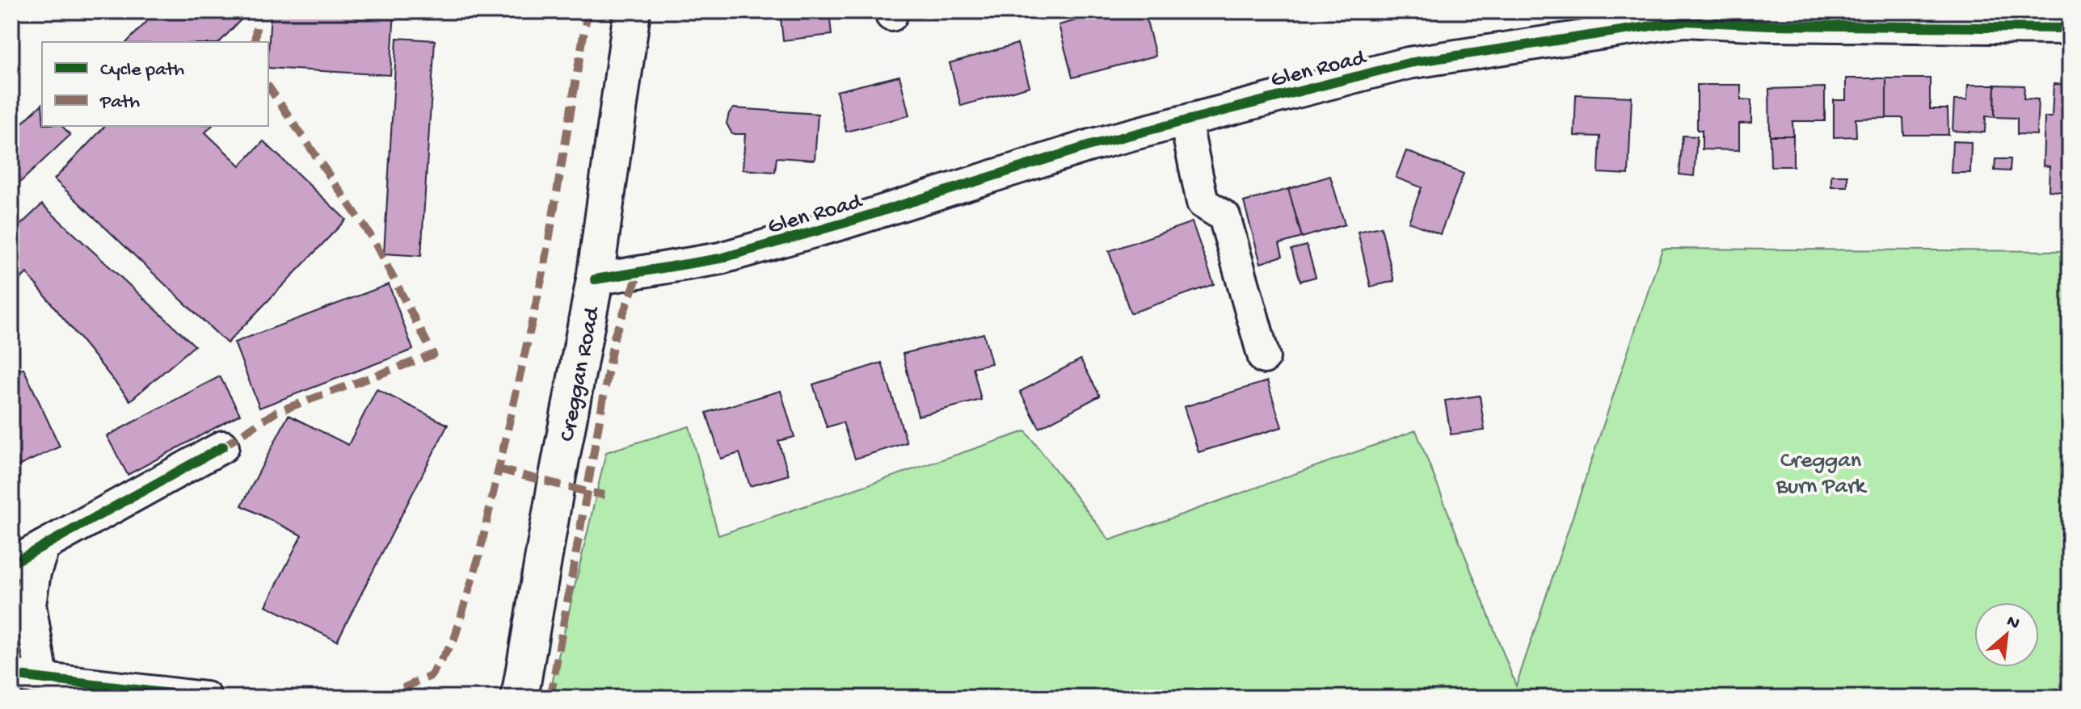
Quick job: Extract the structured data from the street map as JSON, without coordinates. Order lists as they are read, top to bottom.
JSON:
{
  "streets": {
    "main road": ["Creggan Road"],
    "street": ["Glen Road"]
  },
  "crossings": [
    ["Glen Road", "Creggan Road"]
  ],
  "parks": ["Creggan Burn Park"],
  "legend": ["Cycle path", "Path"],
  "north": "top right"
}
